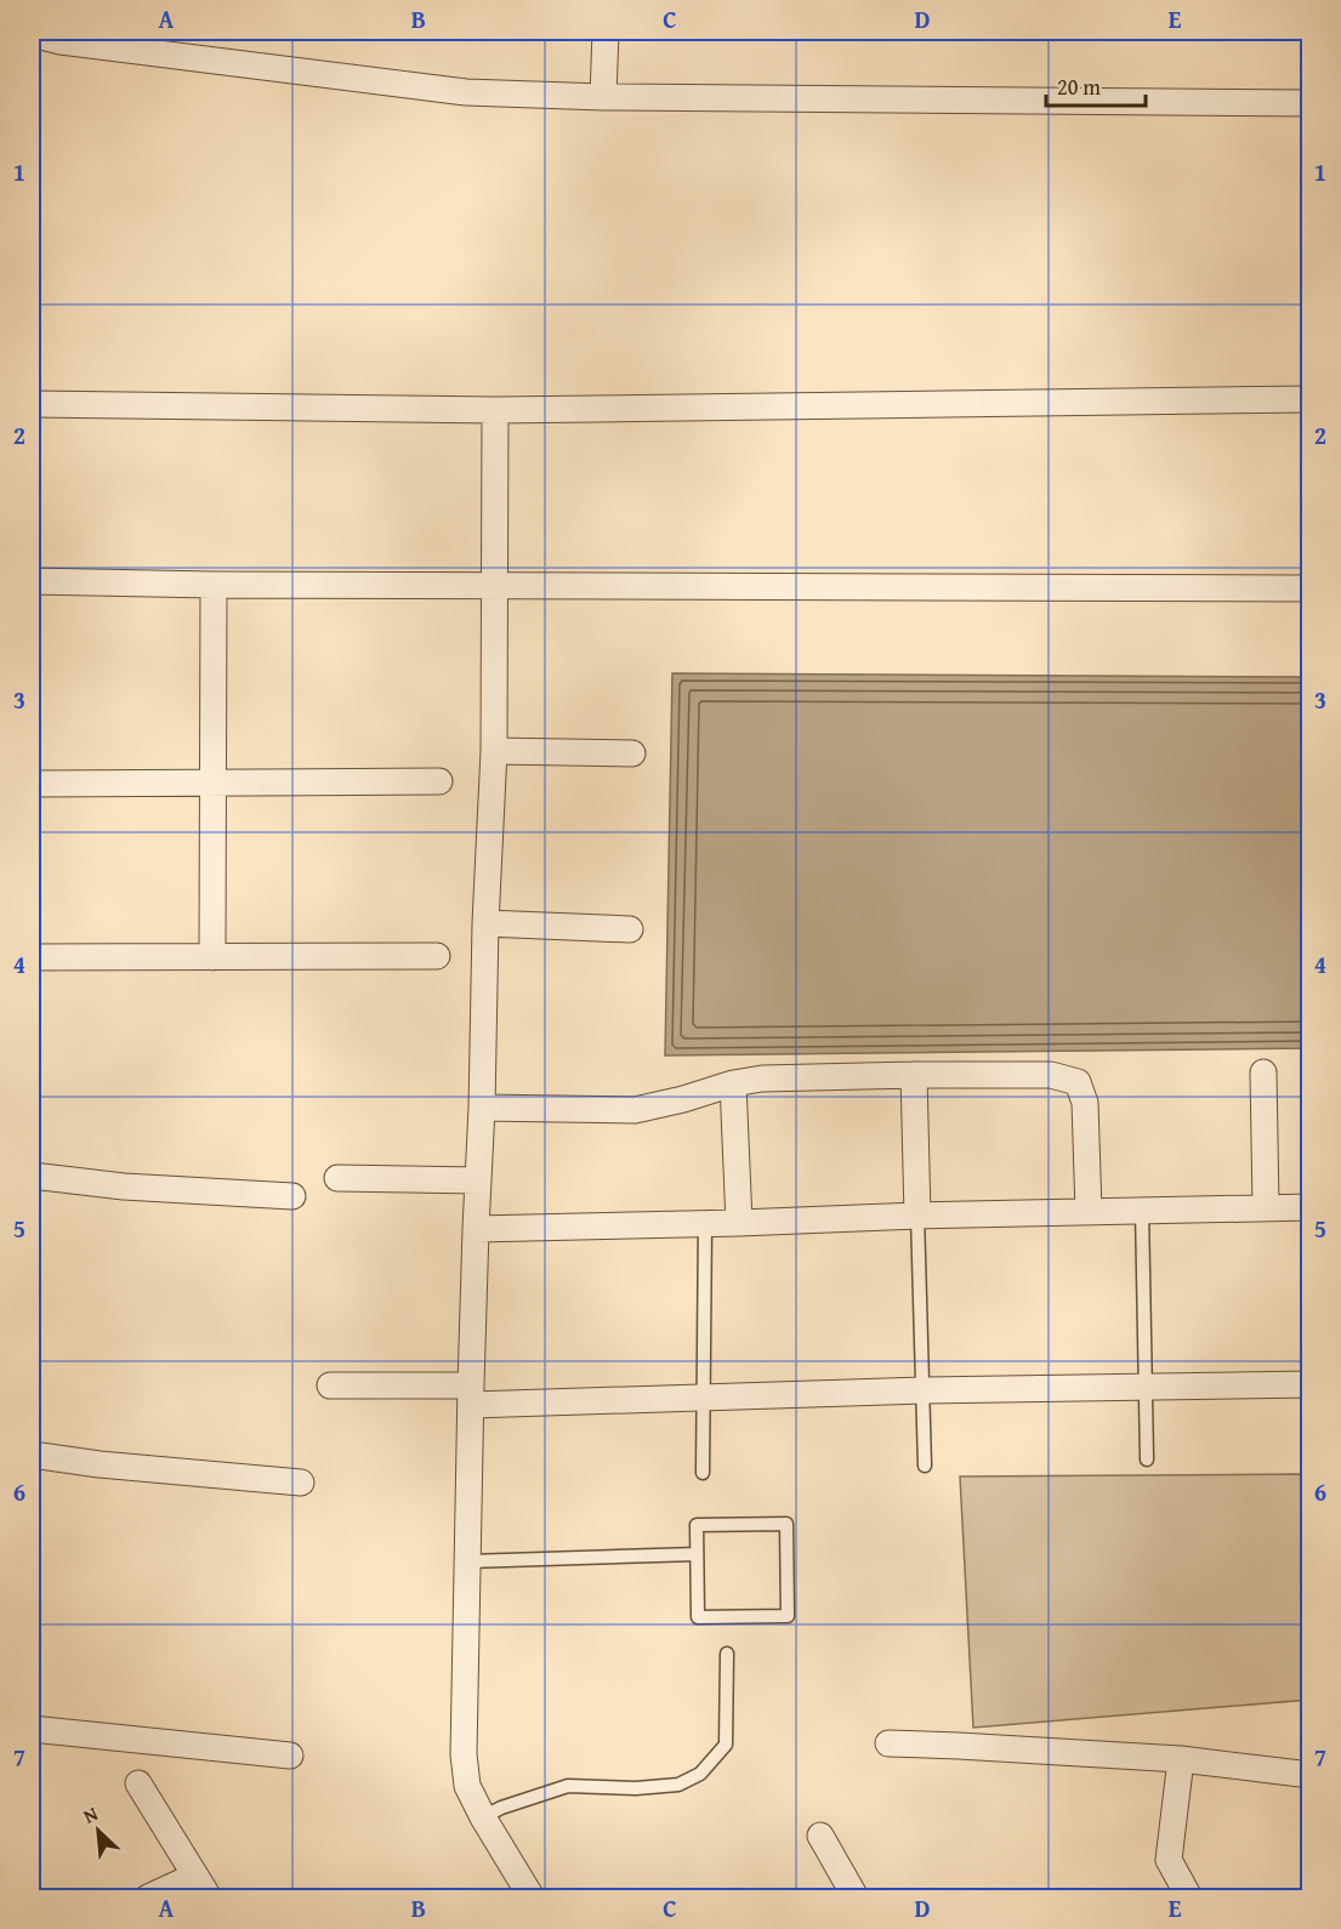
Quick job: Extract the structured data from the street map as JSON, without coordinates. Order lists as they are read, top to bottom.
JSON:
{
  "scale_bar": "20 m",
  "north": "top left",
  "grid": {
    "columns": [
      "A",
      "B",
      "C",
      "D",
      "E"
    ],
    "rows": [
      "1",
      "2",
      "3",
      "4",
      "5",
      "6",
      "7"
    ]
  }
}
